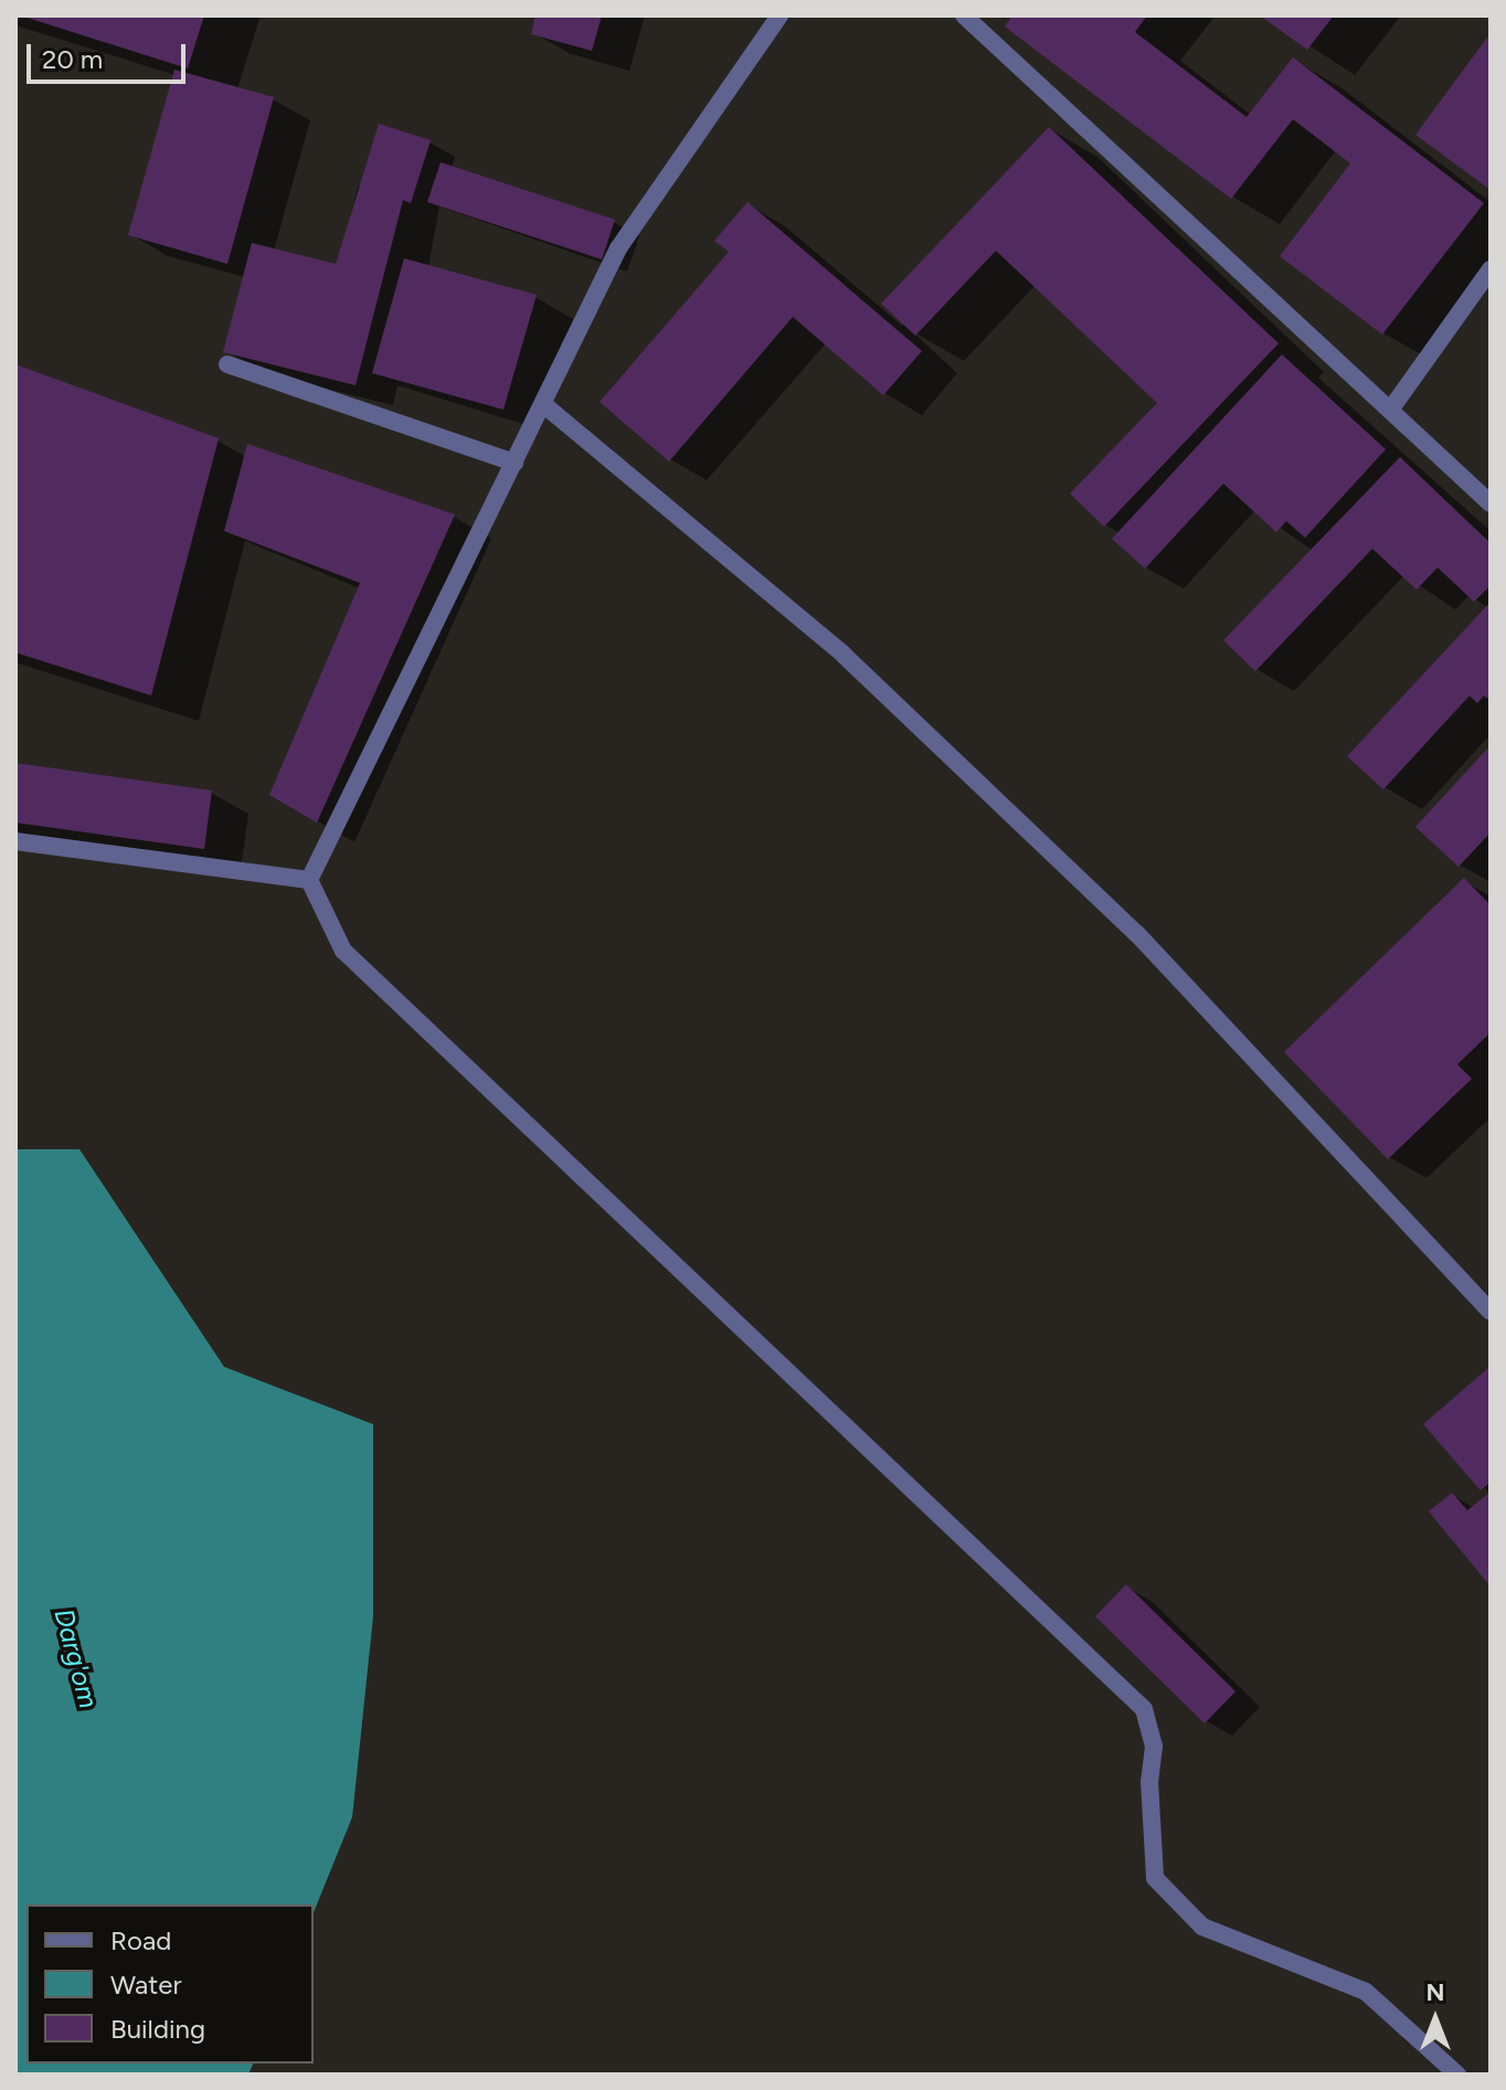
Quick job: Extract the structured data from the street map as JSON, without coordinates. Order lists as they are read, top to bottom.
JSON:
{
  "water": ["Darg'om"],
  "legend": ["Road", "Water", "Building"],
  "scale_bar": "20 m",
  "north": "top"
}
